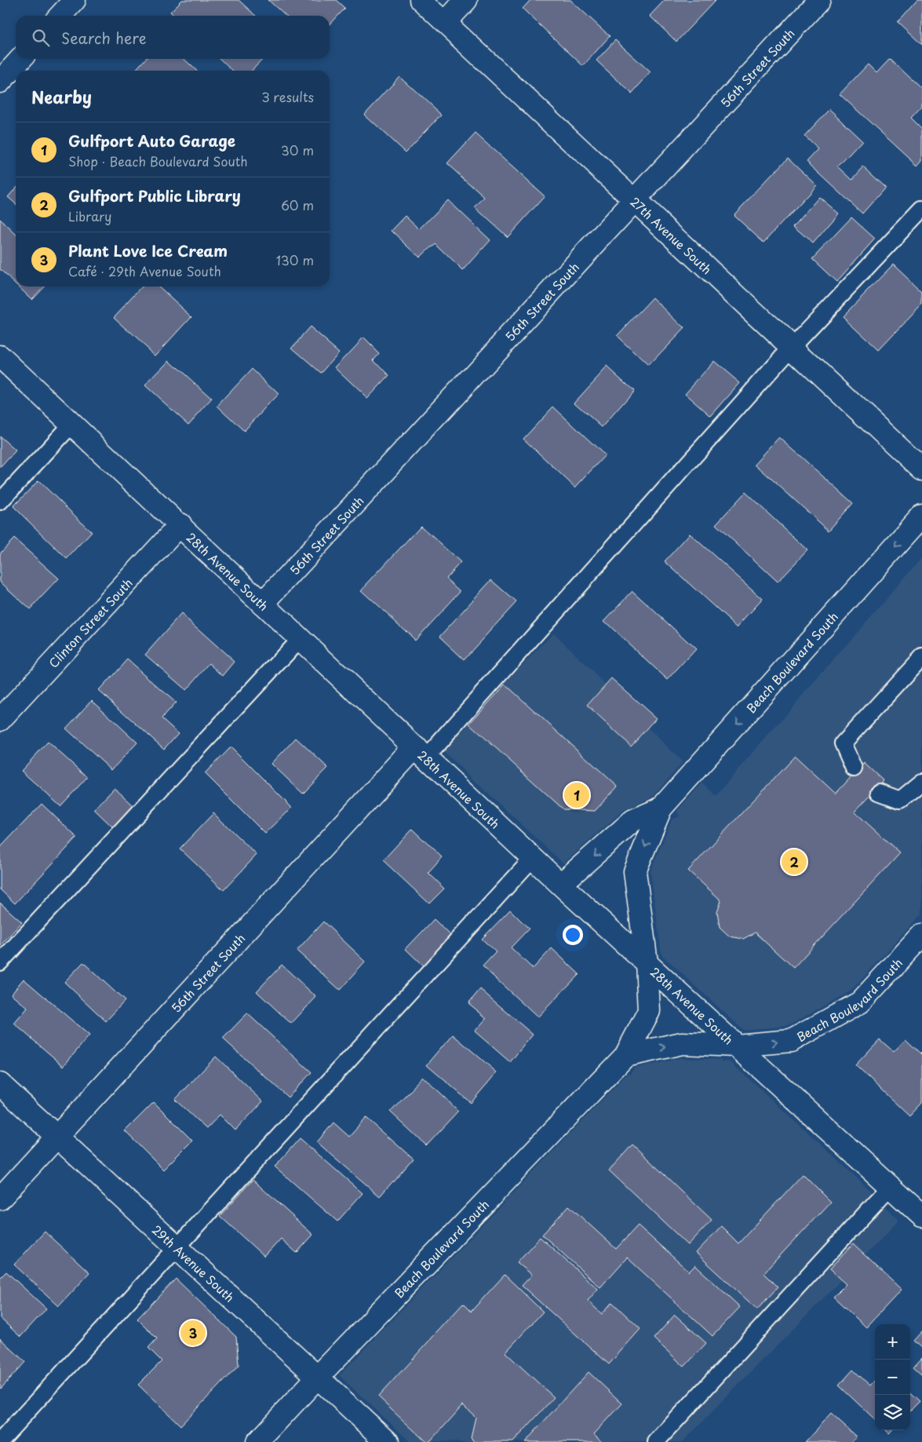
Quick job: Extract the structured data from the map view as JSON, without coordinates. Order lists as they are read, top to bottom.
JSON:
{
  "streets": {
    "street": [
      "56th Street South",
      "27th Avenue South",
      "28th Avenue South",
      "Clinton Street South",
      "Beach Boulevard South",
      "29th Avenue South"
    ]
  },
  "crossings": [
    ["56th Street South", "27th Avenue South"],
    ["56th Street South", "28th Avenue South"],
    ["56th Street South", "29th Avenue South"],
    ["28th Avenue South", "Clinton Street South"],
    ["28th Avenue South", "Beach Boulevard South"],
    ["Beach Boulevard South", "29th Avenue South"]
  ],
  "page": {
    "search": "Search here",
    "heading": ["Nearby", "3 results"],
    "list": [
      {
        "mark": "1",
        "name": "Gulfport Auto Garage",
        "note": "Shop · Beach Boulevard South",
        "value": "30 m"
      },
      {
        "mark": "2",
        "name": "Gulfport Public Library",
        "note": "Library",
        "value": "60 m"
      },
      {
        "mark": "3",
        "name": "Plant Love Ice Cream",
        "note": "Café · 29th Avenue South",
        "value": "130 m"
      }
    ],
    "pins": ["1", "2", "3"],
    "map_buttons": ["+", "−"]
  }
}
